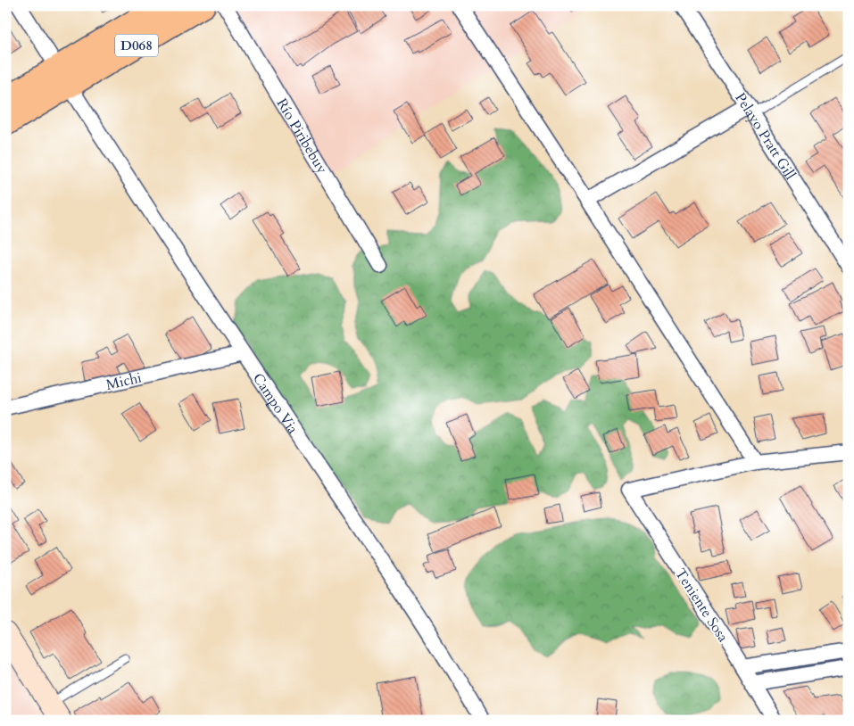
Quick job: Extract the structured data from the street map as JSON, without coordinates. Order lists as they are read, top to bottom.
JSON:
{
  "streets": {
    "main road": ["D068"],
    "street": [
      "Río Piribebuy",
      "Pelayo Pratt Gill",
      "Michi",
      "Campo Via",
      "Teniente Sosa"
    ]
  },
  "crossings": [
    ["D068", "Campo Via"],
    ["Michi", "Campo Via"]
  ]
}
